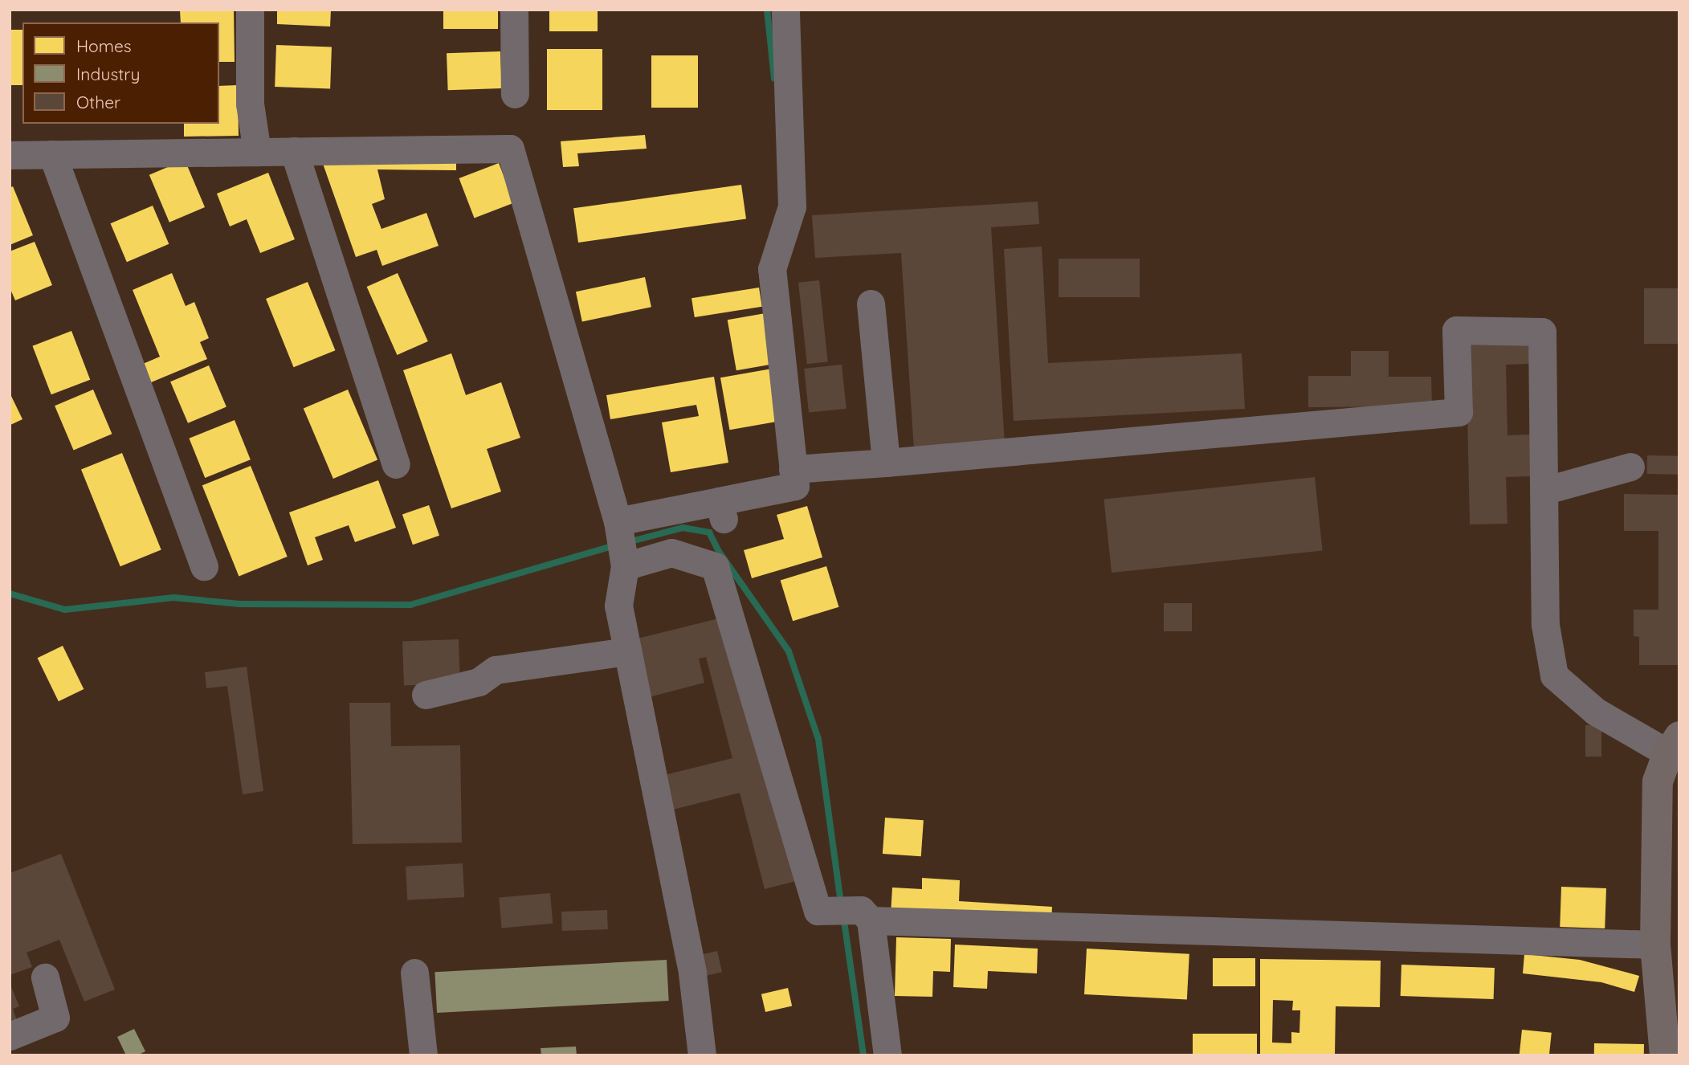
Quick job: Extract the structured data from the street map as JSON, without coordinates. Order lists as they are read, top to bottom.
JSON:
{
  "legend": ["Homes", "Industry", "Other"]
}
